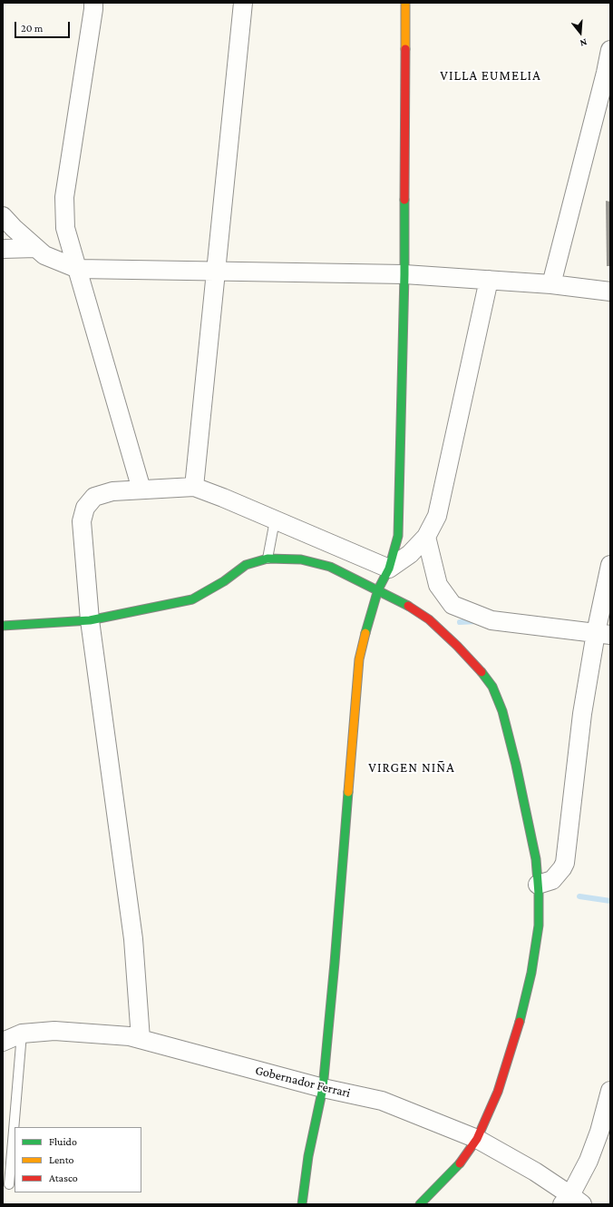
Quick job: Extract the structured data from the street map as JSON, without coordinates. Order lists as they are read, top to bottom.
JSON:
{
  "streets": {
    "street": ["Gobernador Ferrari"]
  },
  "districts": ["VILLA EUMELIA", "VIRGEN NIÑA"],
  "legend": ["Fluido", "Lento", "Atasco"],
  "scale_bar": "20 m",
  "north": "bottom"
}
